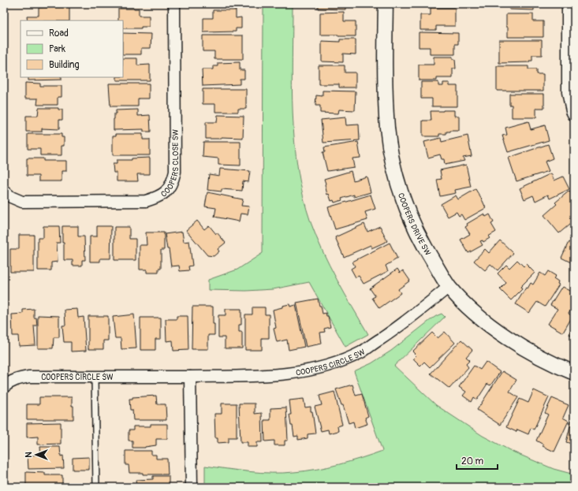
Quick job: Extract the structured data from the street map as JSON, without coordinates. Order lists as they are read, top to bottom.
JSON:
{
  "streets": {
    "street": ["COOPERS CLOSE SW", "COOPERS DRIVE SW", "COOPERS CIRCLE SW"]
  },
  "crossings": [
    ["COOPERS DRIVE SW", "COOPERS CIRCLE SW"]
  ],
  "legend": ["Road", "Park", "Building"],
  "scale_bar": "20 m",
  "north": "left"
}
